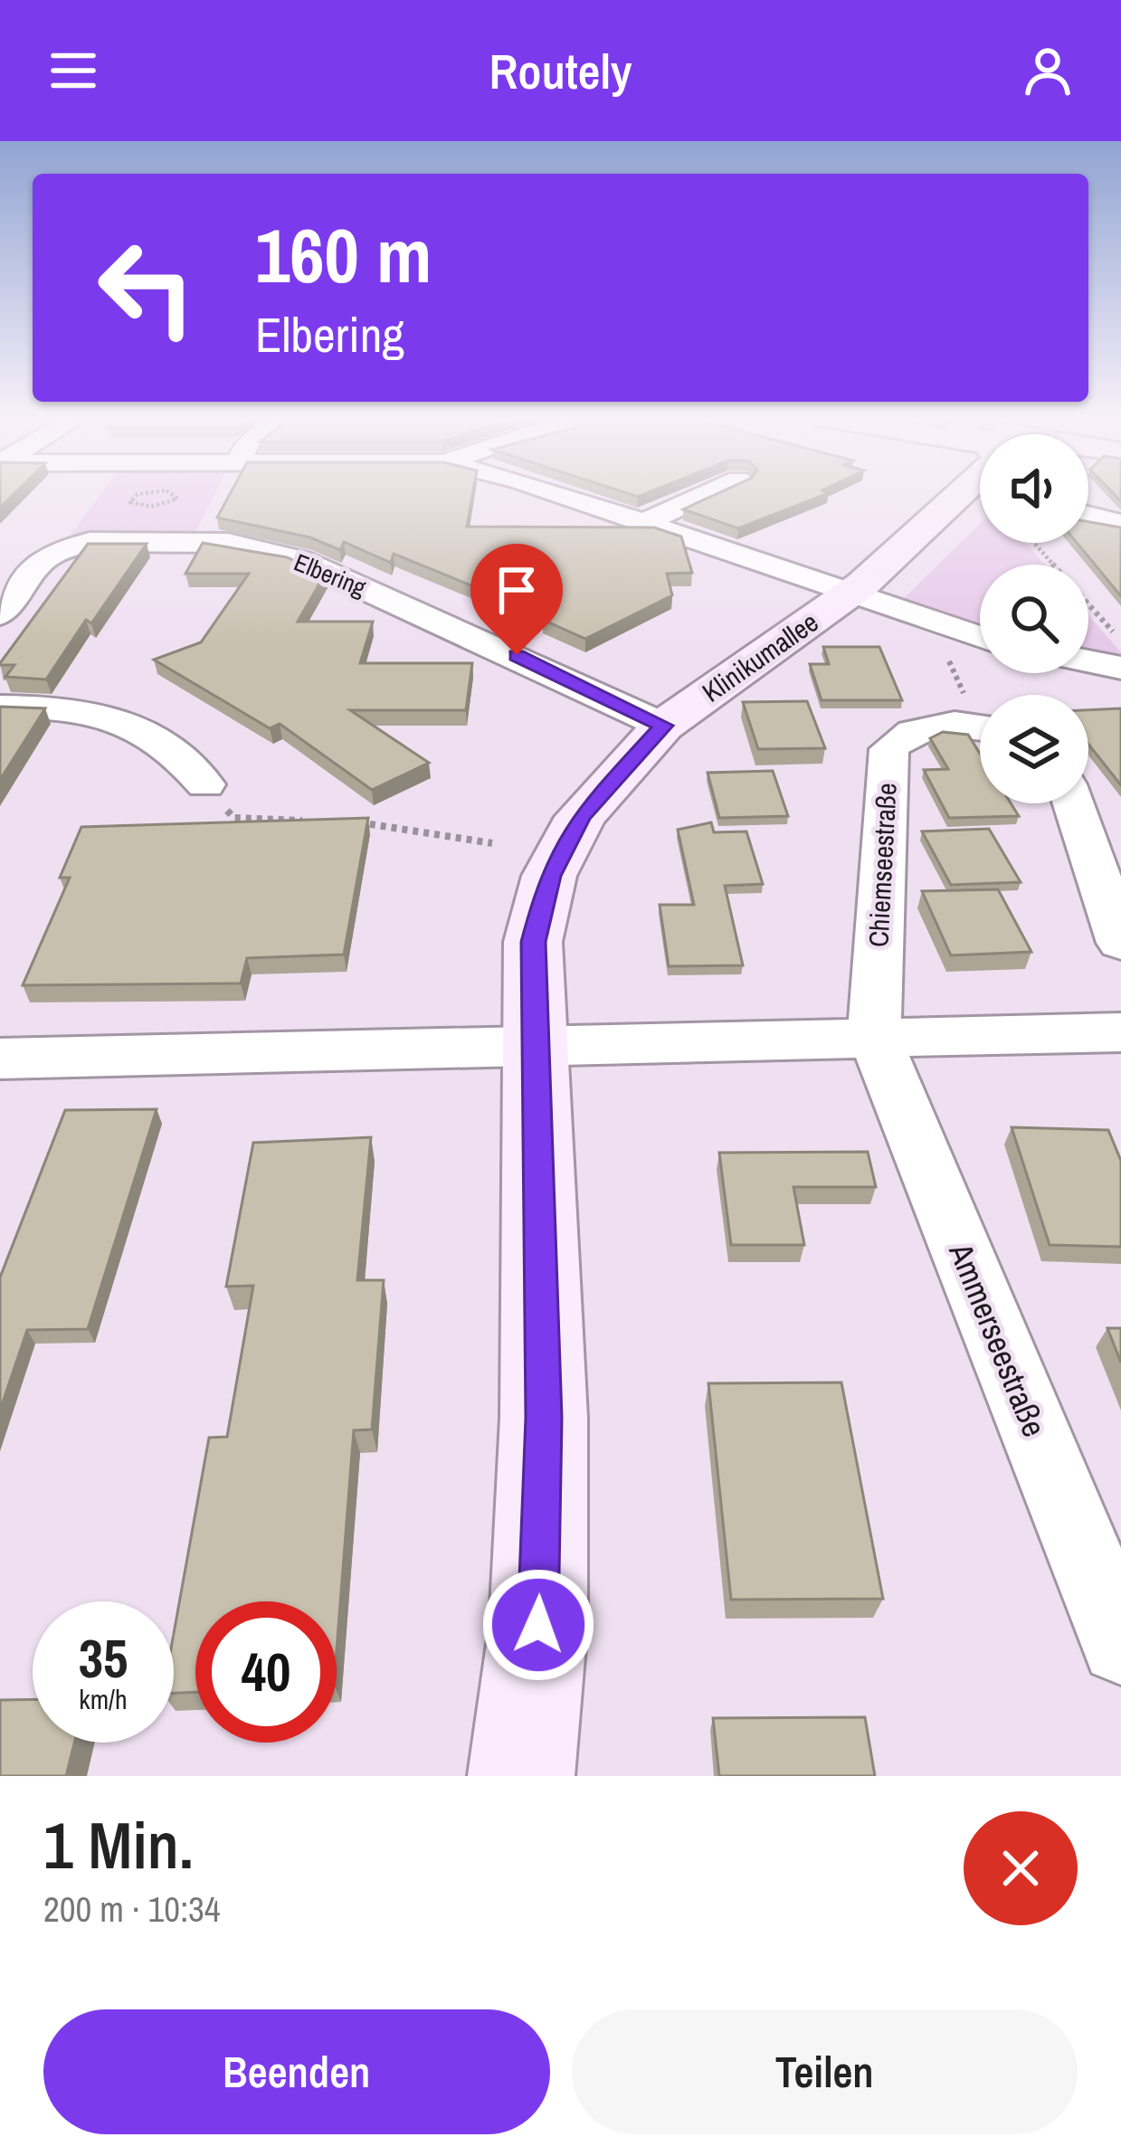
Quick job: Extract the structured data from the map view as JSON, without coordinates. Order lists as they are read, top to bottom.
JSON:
{
  "streets": {
    "street": [
      "Elbering",
      "Klinikumallee",
      "Chiemseestraße",
      "Ammerseestraße"
    ]
  },
  "crossings": [
    ["Elbering", "Klinikumallee"],
    ["Chiemseestraße", "Ammerseestraße"]
  ],
  "page": {
    "header": "Routely",
    "turn": ["160 m", "Elbering"],
    "speed": "35 km/h",
    "limit": "40",
    "heading": ["1 Min.", "200 m · 10:34"],
    "buttons": ["Beenden", "Teilen"]
  }
}
